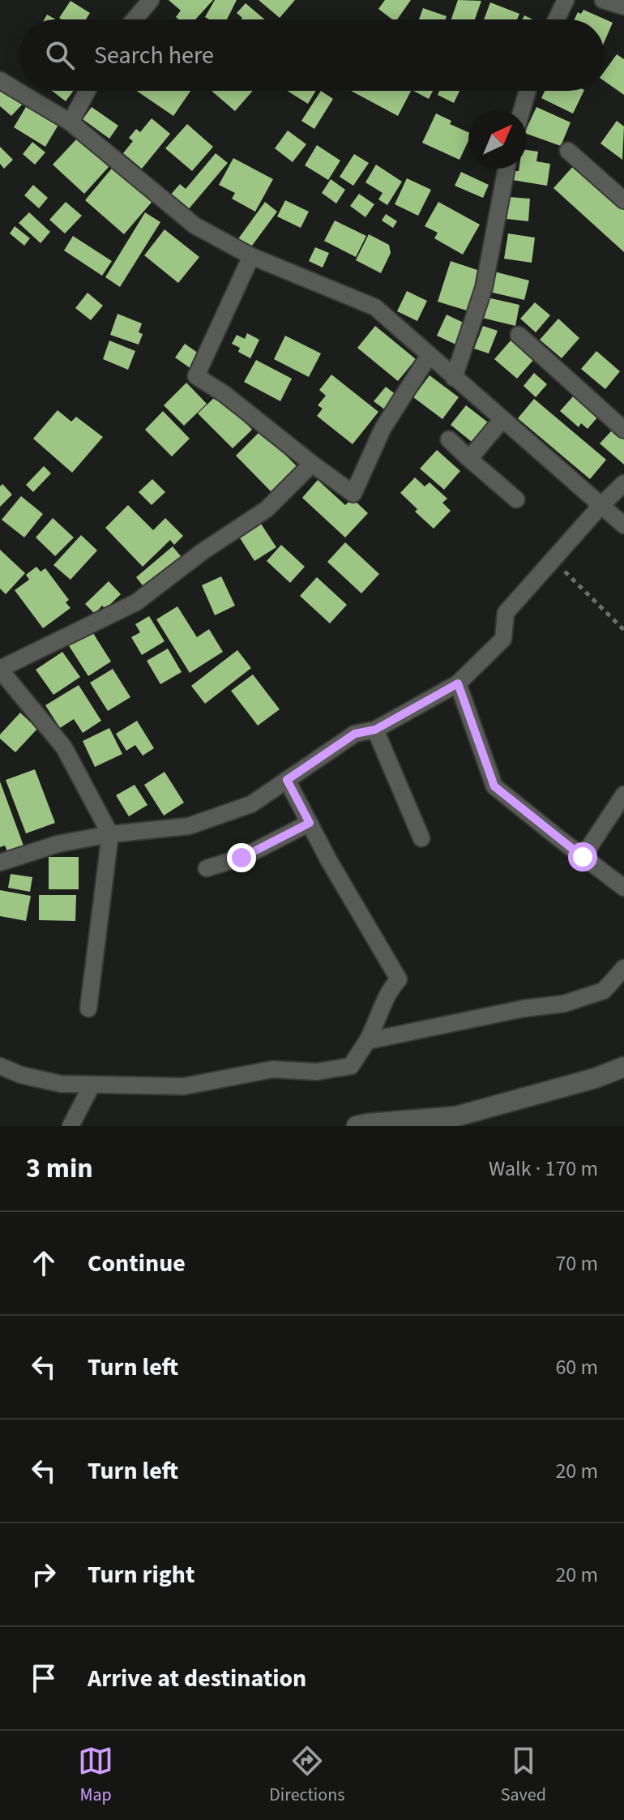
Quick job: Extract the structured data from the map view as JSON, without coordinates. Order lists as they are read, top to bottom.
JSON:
{
  "north": "top right",
  "page": {
    "search": "Search here",
    "heading": ["3 min", "Walk · 170 m"],
    "list": [
      ["Continue", "70 m"],
      ["Turn left", "60 m"],
      ["Turn left", "20 m"],
      ["Turn right", "20 m"],
      "Arrive at destination"
    ],
    "nav": ["Map", "Directions", "Saved"]
  }
}
